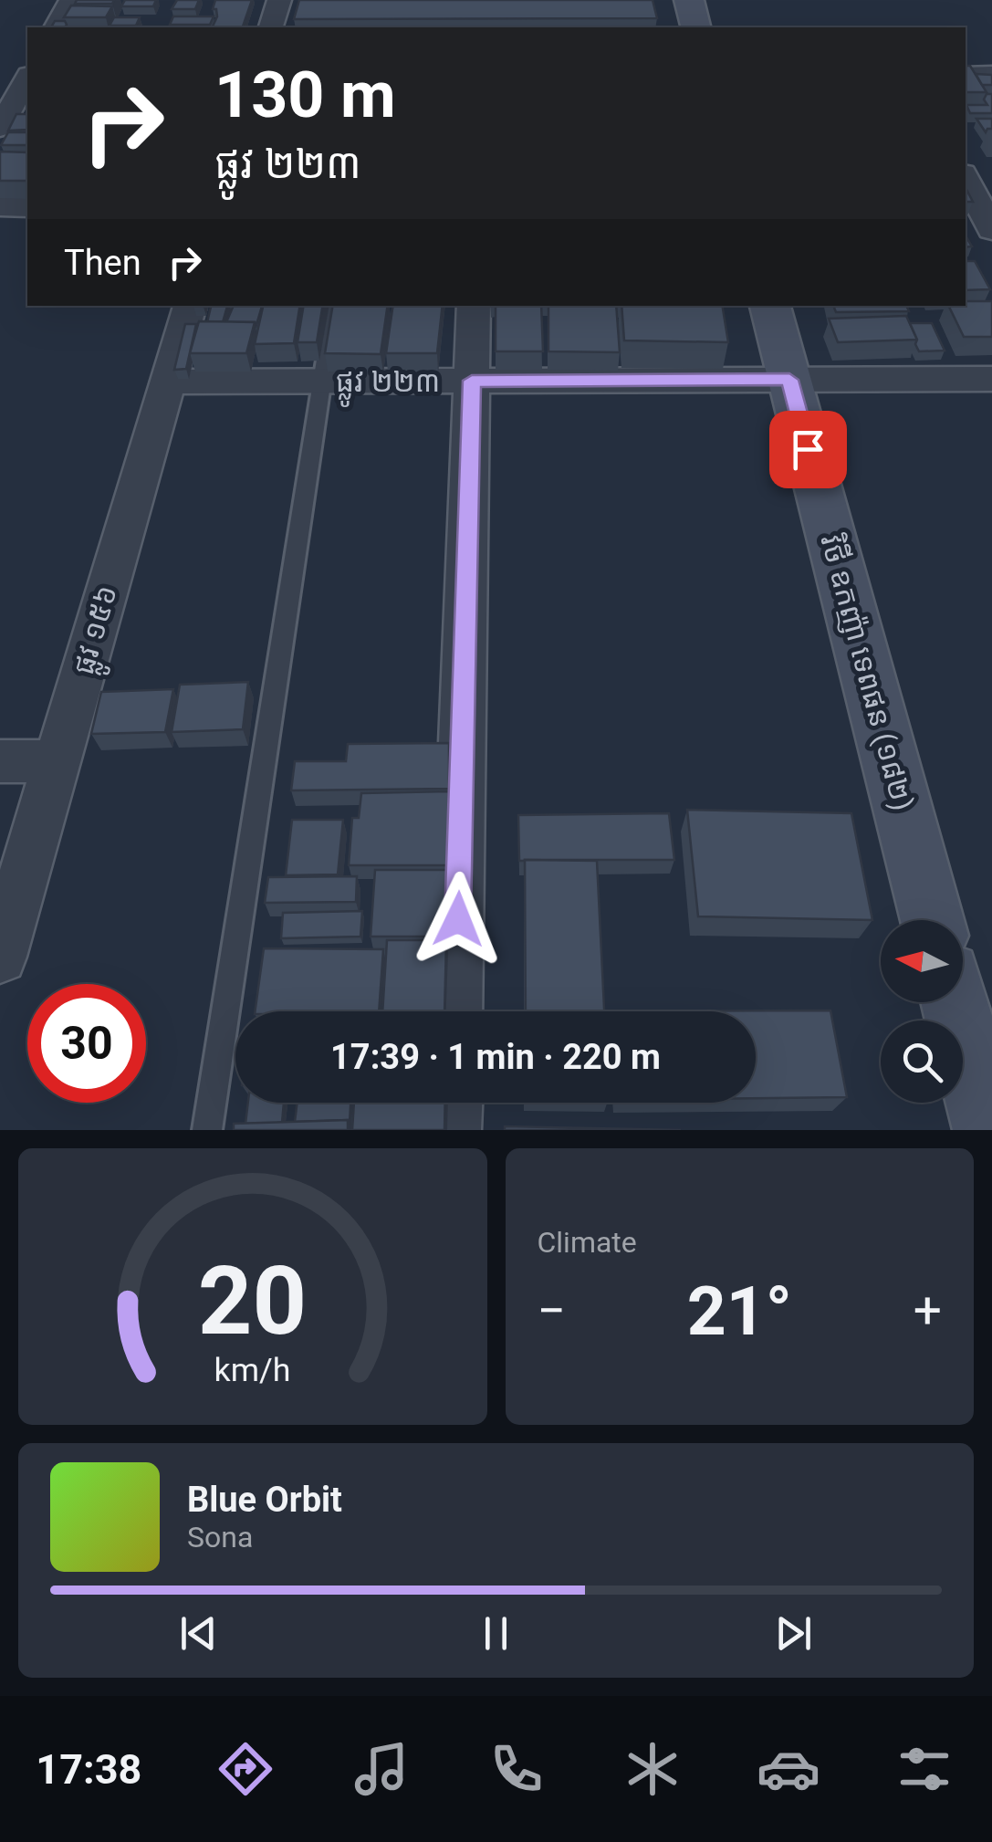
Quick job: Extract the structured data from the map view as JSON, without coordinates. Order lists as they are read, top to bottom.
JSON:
{
  "streets": {
    "street": ["ផ្លូវ ២២៣", "ផ្លូវ ១៥៦", "វិថី ឧកញ៉ា ទេពផន (១៨២)"]
  },
  "crossings": [
    ["ផ្លូវ ២២៣", "ផ្លូវ ១៥៦"],
    ["ផ្លូវ ២២៣", "វិថី ឧកញ៉ា ទេពផន (១៨២)"]
  ],
  "north": "left",
  "page": {
    "turn": ["130 m", "ផ្លូវ ២២៣"],
    "then": "Then",
    "limit": "30",
    "trip": "17:39 · 1 min · 220 m",
    "tile": "Climate",
    "heat": ["−", "21°", "+"],
    "song": ["Blue Orbit", "Sona"],
    "tabs": "17:38",
    "gauge": ["20", "km/h"]
  }
}
